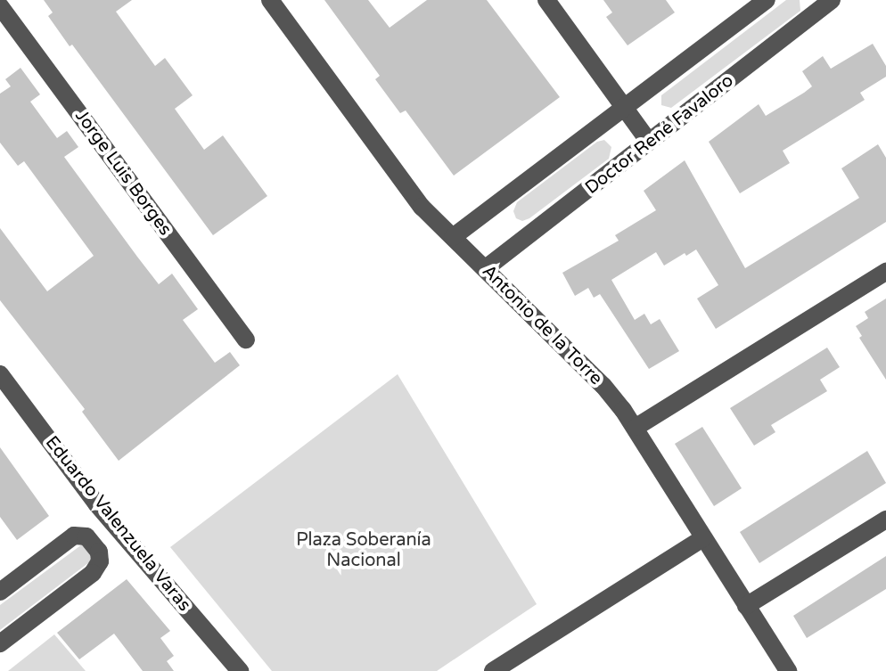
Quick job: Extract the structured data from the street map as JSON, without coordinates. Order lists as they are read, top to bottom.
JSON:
{
  "streets": {
    "street": [
      "Doctor René Favaloro",
      "Jorge Luis Borges",
      "Antonio de la Torre",
      "Eduardo Valenzuela Varas"
    ]
  },
  "crossings": [
    ["Doctor René Favaloro", "Antonio de la Torre"]
  ],
  "parks": ["Plaza Soberanía Nacional"]
}
